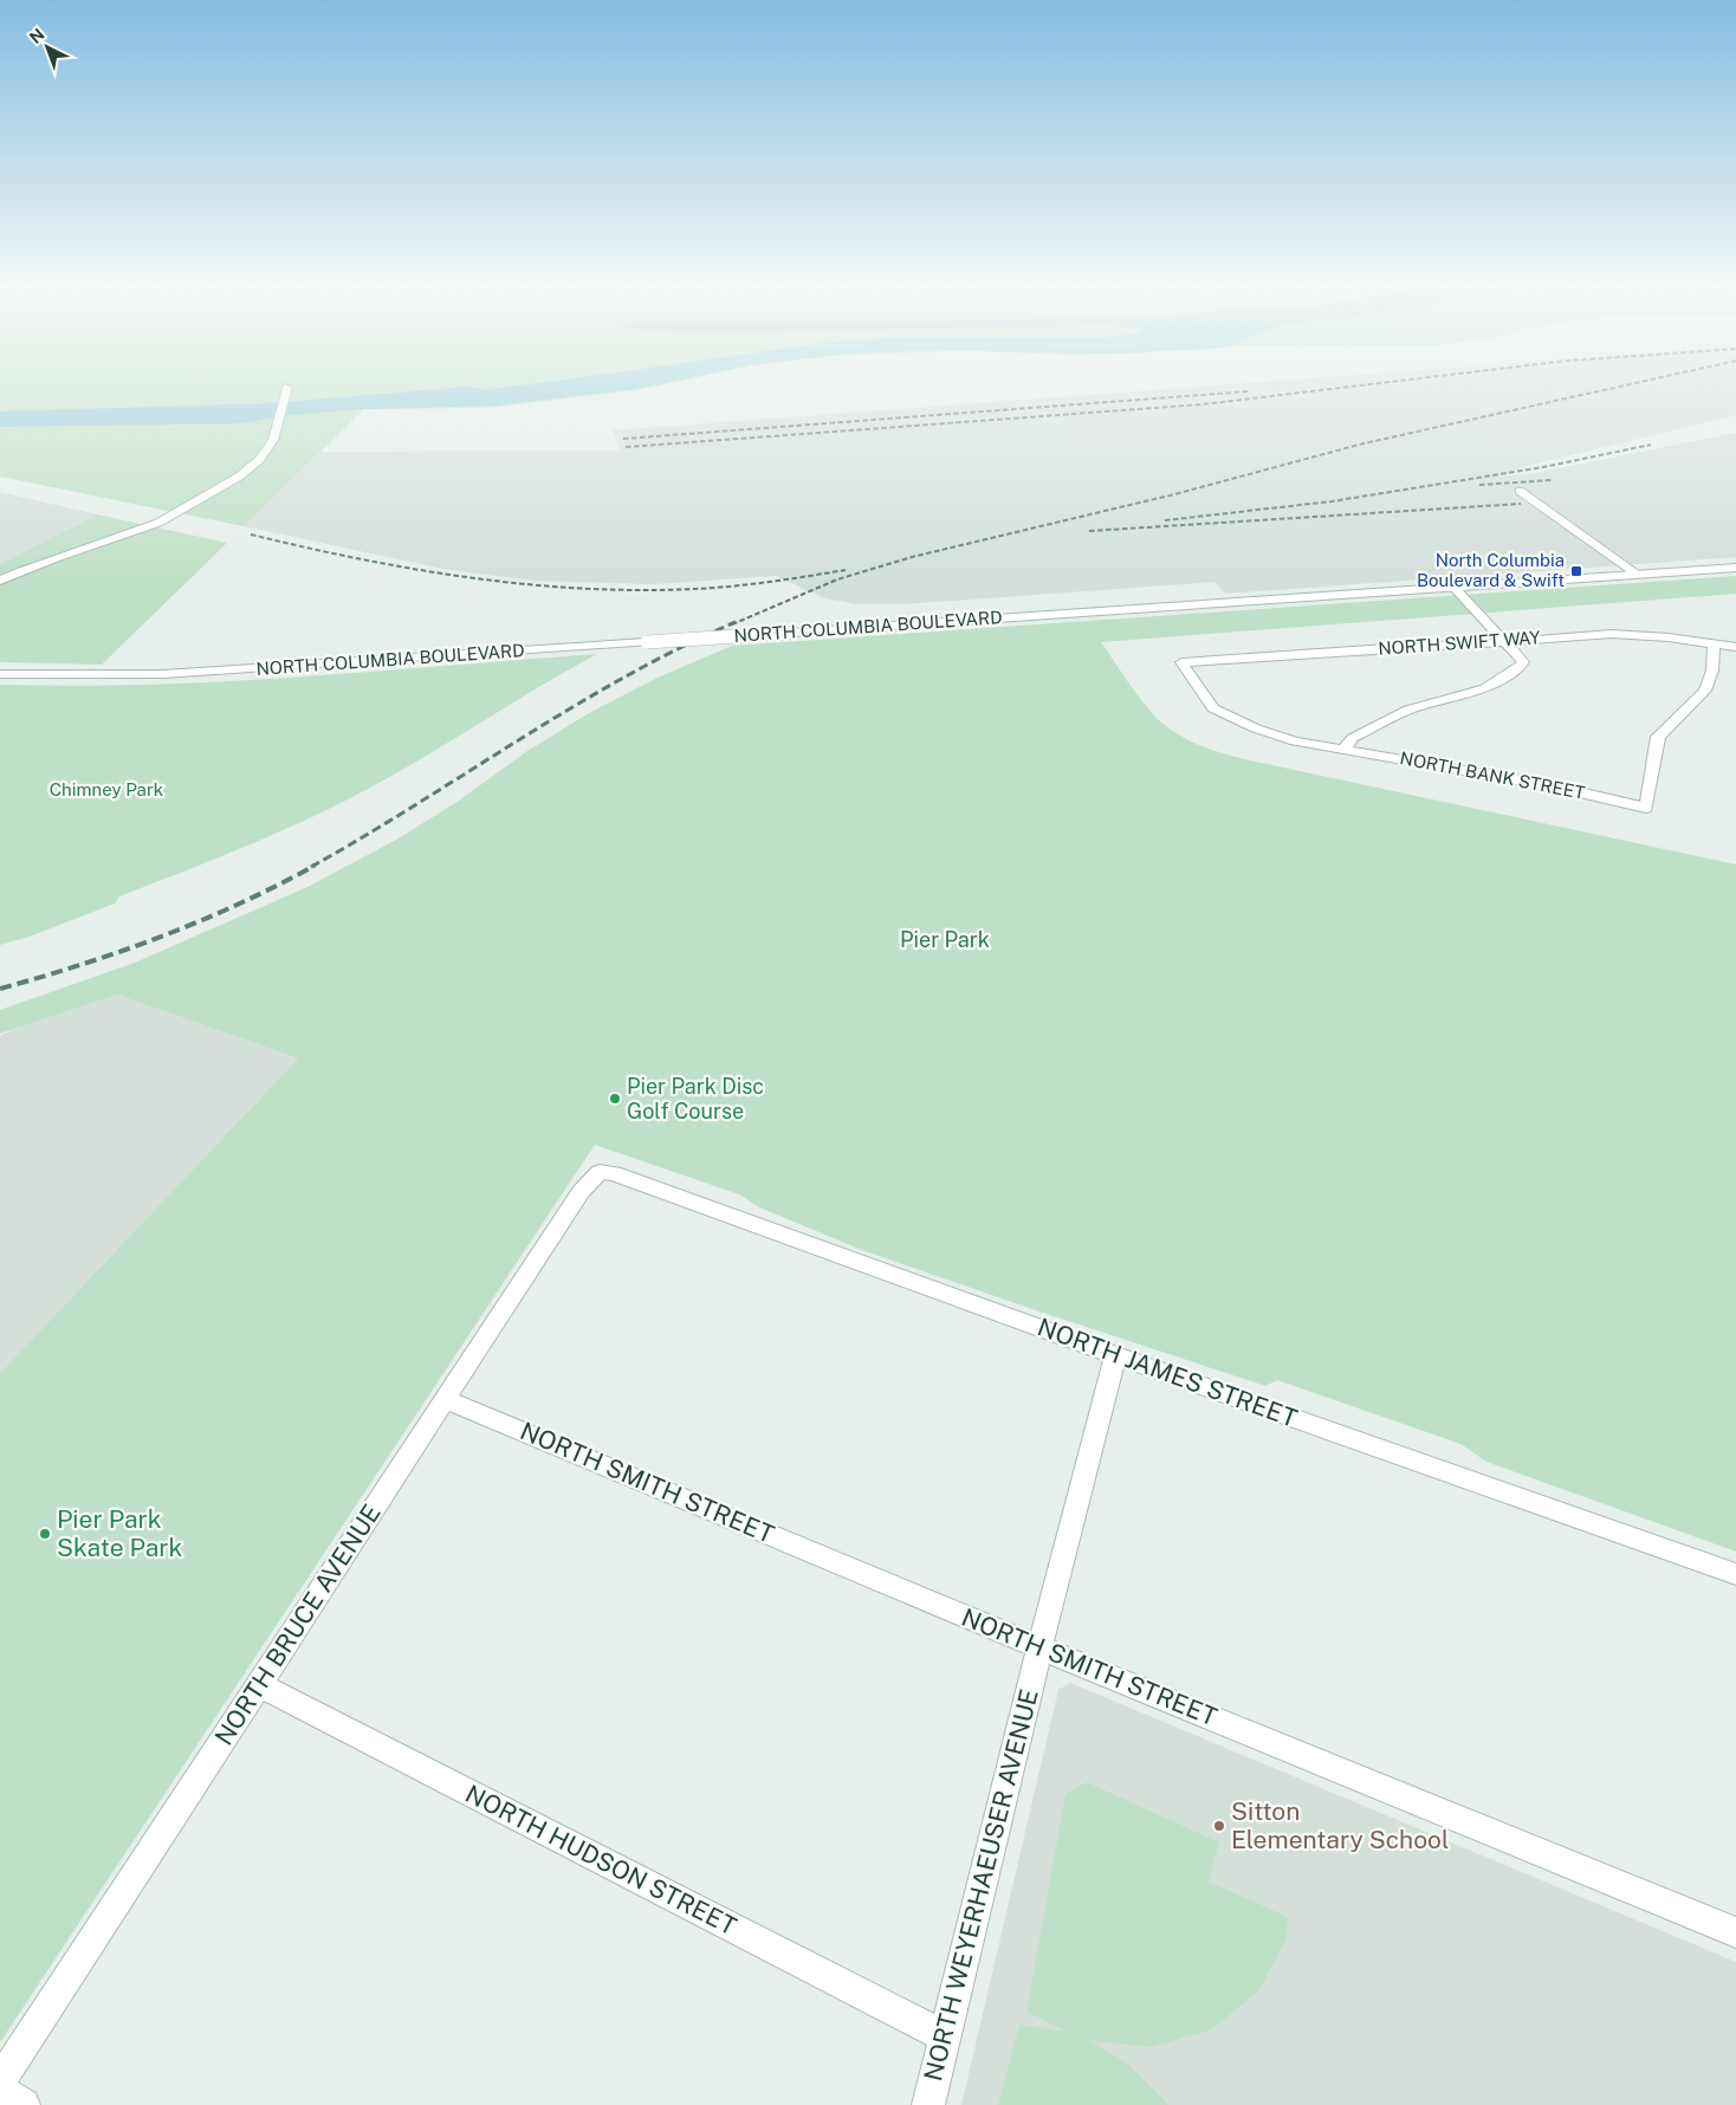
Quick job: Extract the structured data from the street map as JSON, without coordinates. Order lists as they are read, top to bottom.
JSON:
{
  "streets": {
    "street": [
      "NORTH COLUMBIA BOULEVARD",
      "NORTH SWIFT WAY",
      "NORTH BANK STREET",
      "NORTH JAMES STREET",
      "NORTH SMITH STREET",
      "NORTH BRUCE AVENUE",
      "NORTH HUDSON STREET",
      "NORTH WEYERHAEUSER AVENUE"
    ]
  },
  "crossings": [
    ["NORTH SWIFT WAY", "NORTH BANK STREET"],
    ["NORTH JAMES STREET", "NORTH BRUCE AVENUE"],
    ["NORTH JAMES STREET", "NORTH WEYERHAEUSER AVENUE"],
    ["NORTH SMITH STREET", "NORTH BRUCE AVENUE"],
    ["NORTH SMITH STREET", "NORTH WEYERHAEUSER AVENUE"],
    ["NORTH BRUCE AVENUE", "NORTH HUDSON STREET"],
    ["NORTH HUDSON STREET", "NORTH WEYERHAEUSER AVENUE"]
  ],
  "parks": ["Chimney Park", "Pier Park"],
  "places": {
    "transit": ["North Columbia Boulevard & Swift"],
    "other": ["Pier Park Disc Golf Course", "Pier Park Skate Park", "Sitton Elementary School"]
  },
  "north": "top left"
}
